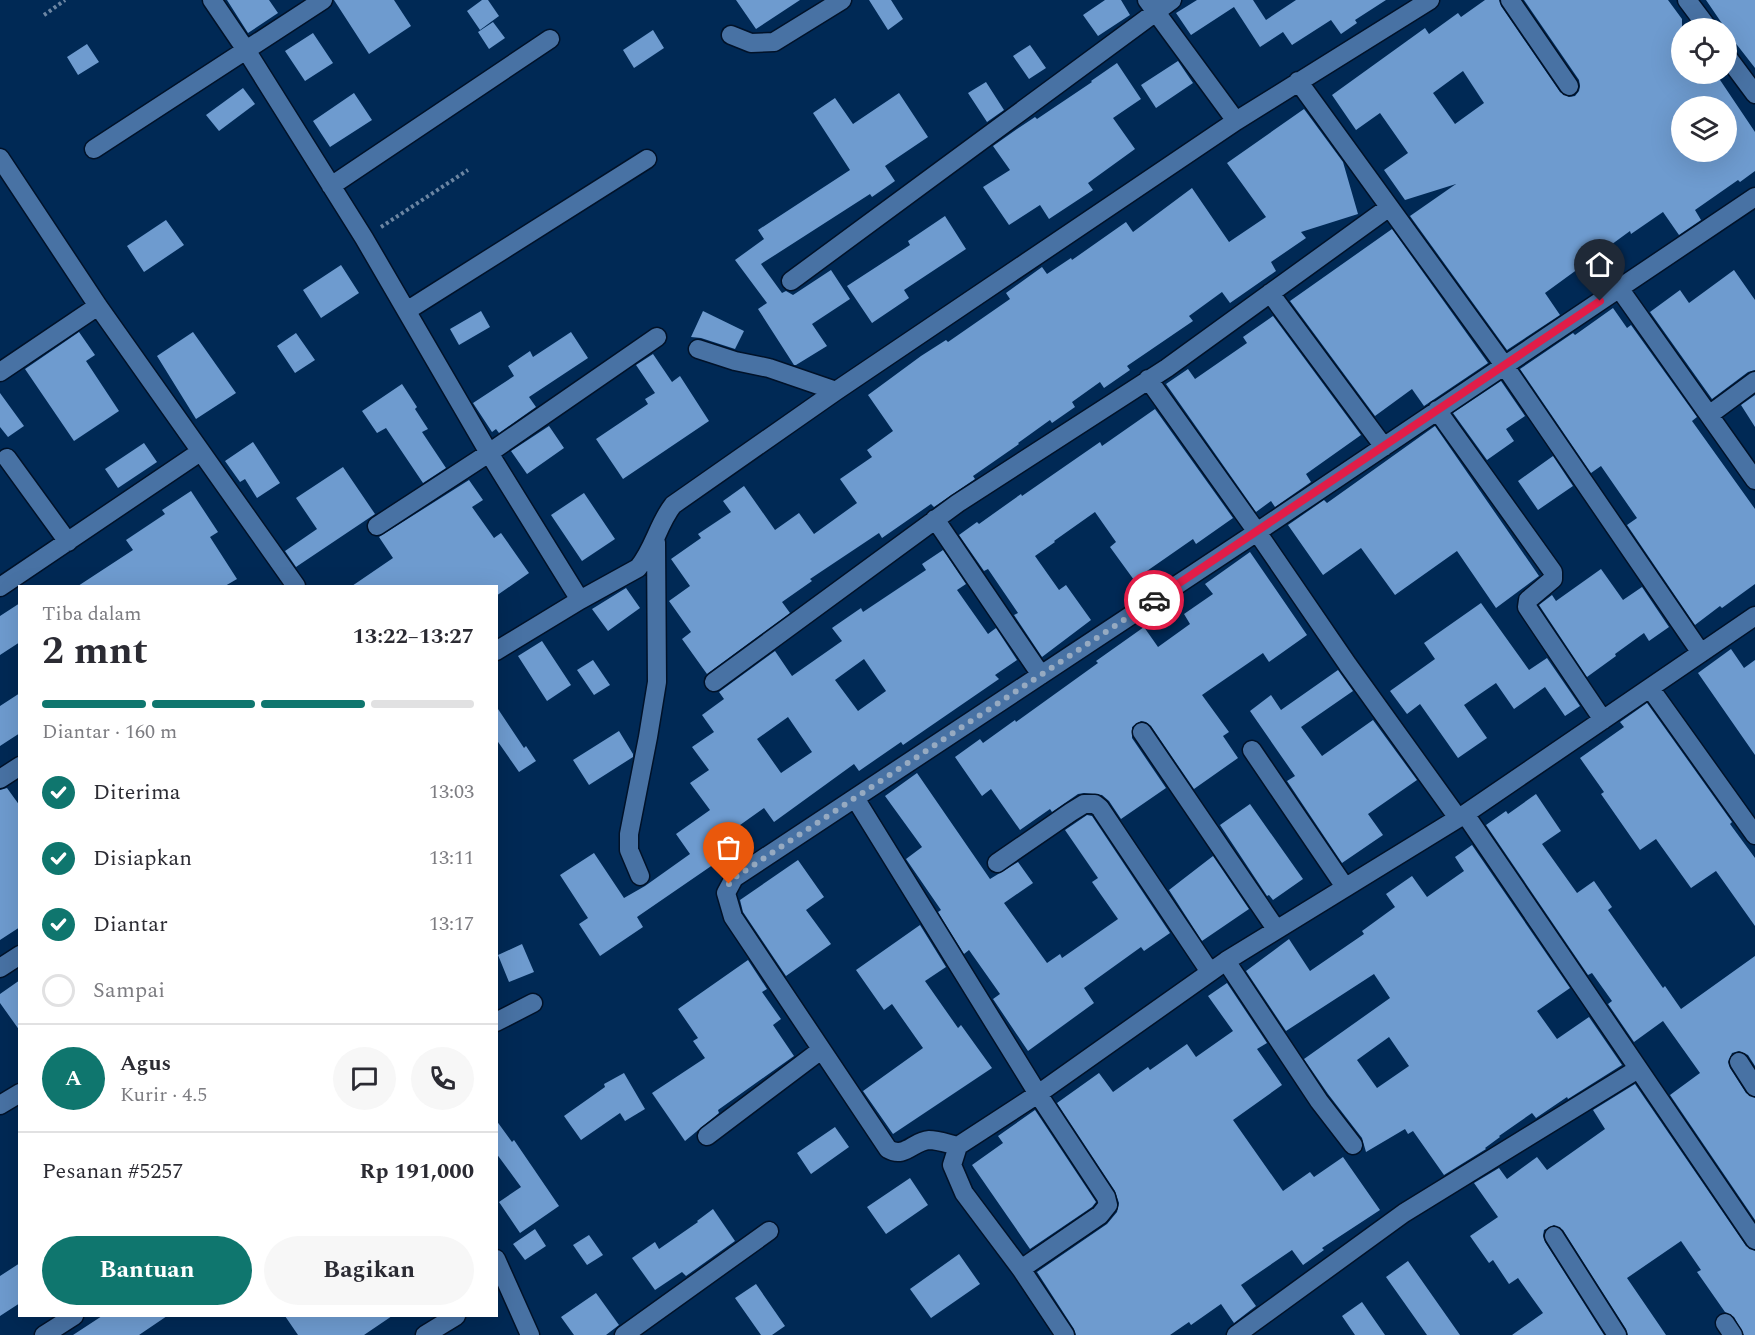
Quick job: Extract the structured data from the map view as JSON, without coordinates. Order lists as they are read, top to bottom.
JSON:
{
  "page": {
    "heading": ["2 mnt", "Tiba dalam", "13:22–13:27"],
    "panel": [
      "Agus",
      "Kurir · 4.5",
      "Pesanan #5257",
      "Rp 191,000"
    ],
    "bar": "Diantar · 160 m",
    "list": [
      ["Diterima", "13:03"],
      ["Disiapkan", "13:11"],
      ["Diantar", "13:17"],
      "Sampai"
    ],
    "round": "A",
    "buttons": ["Bantuan", "Bagikan"]
  }
}
